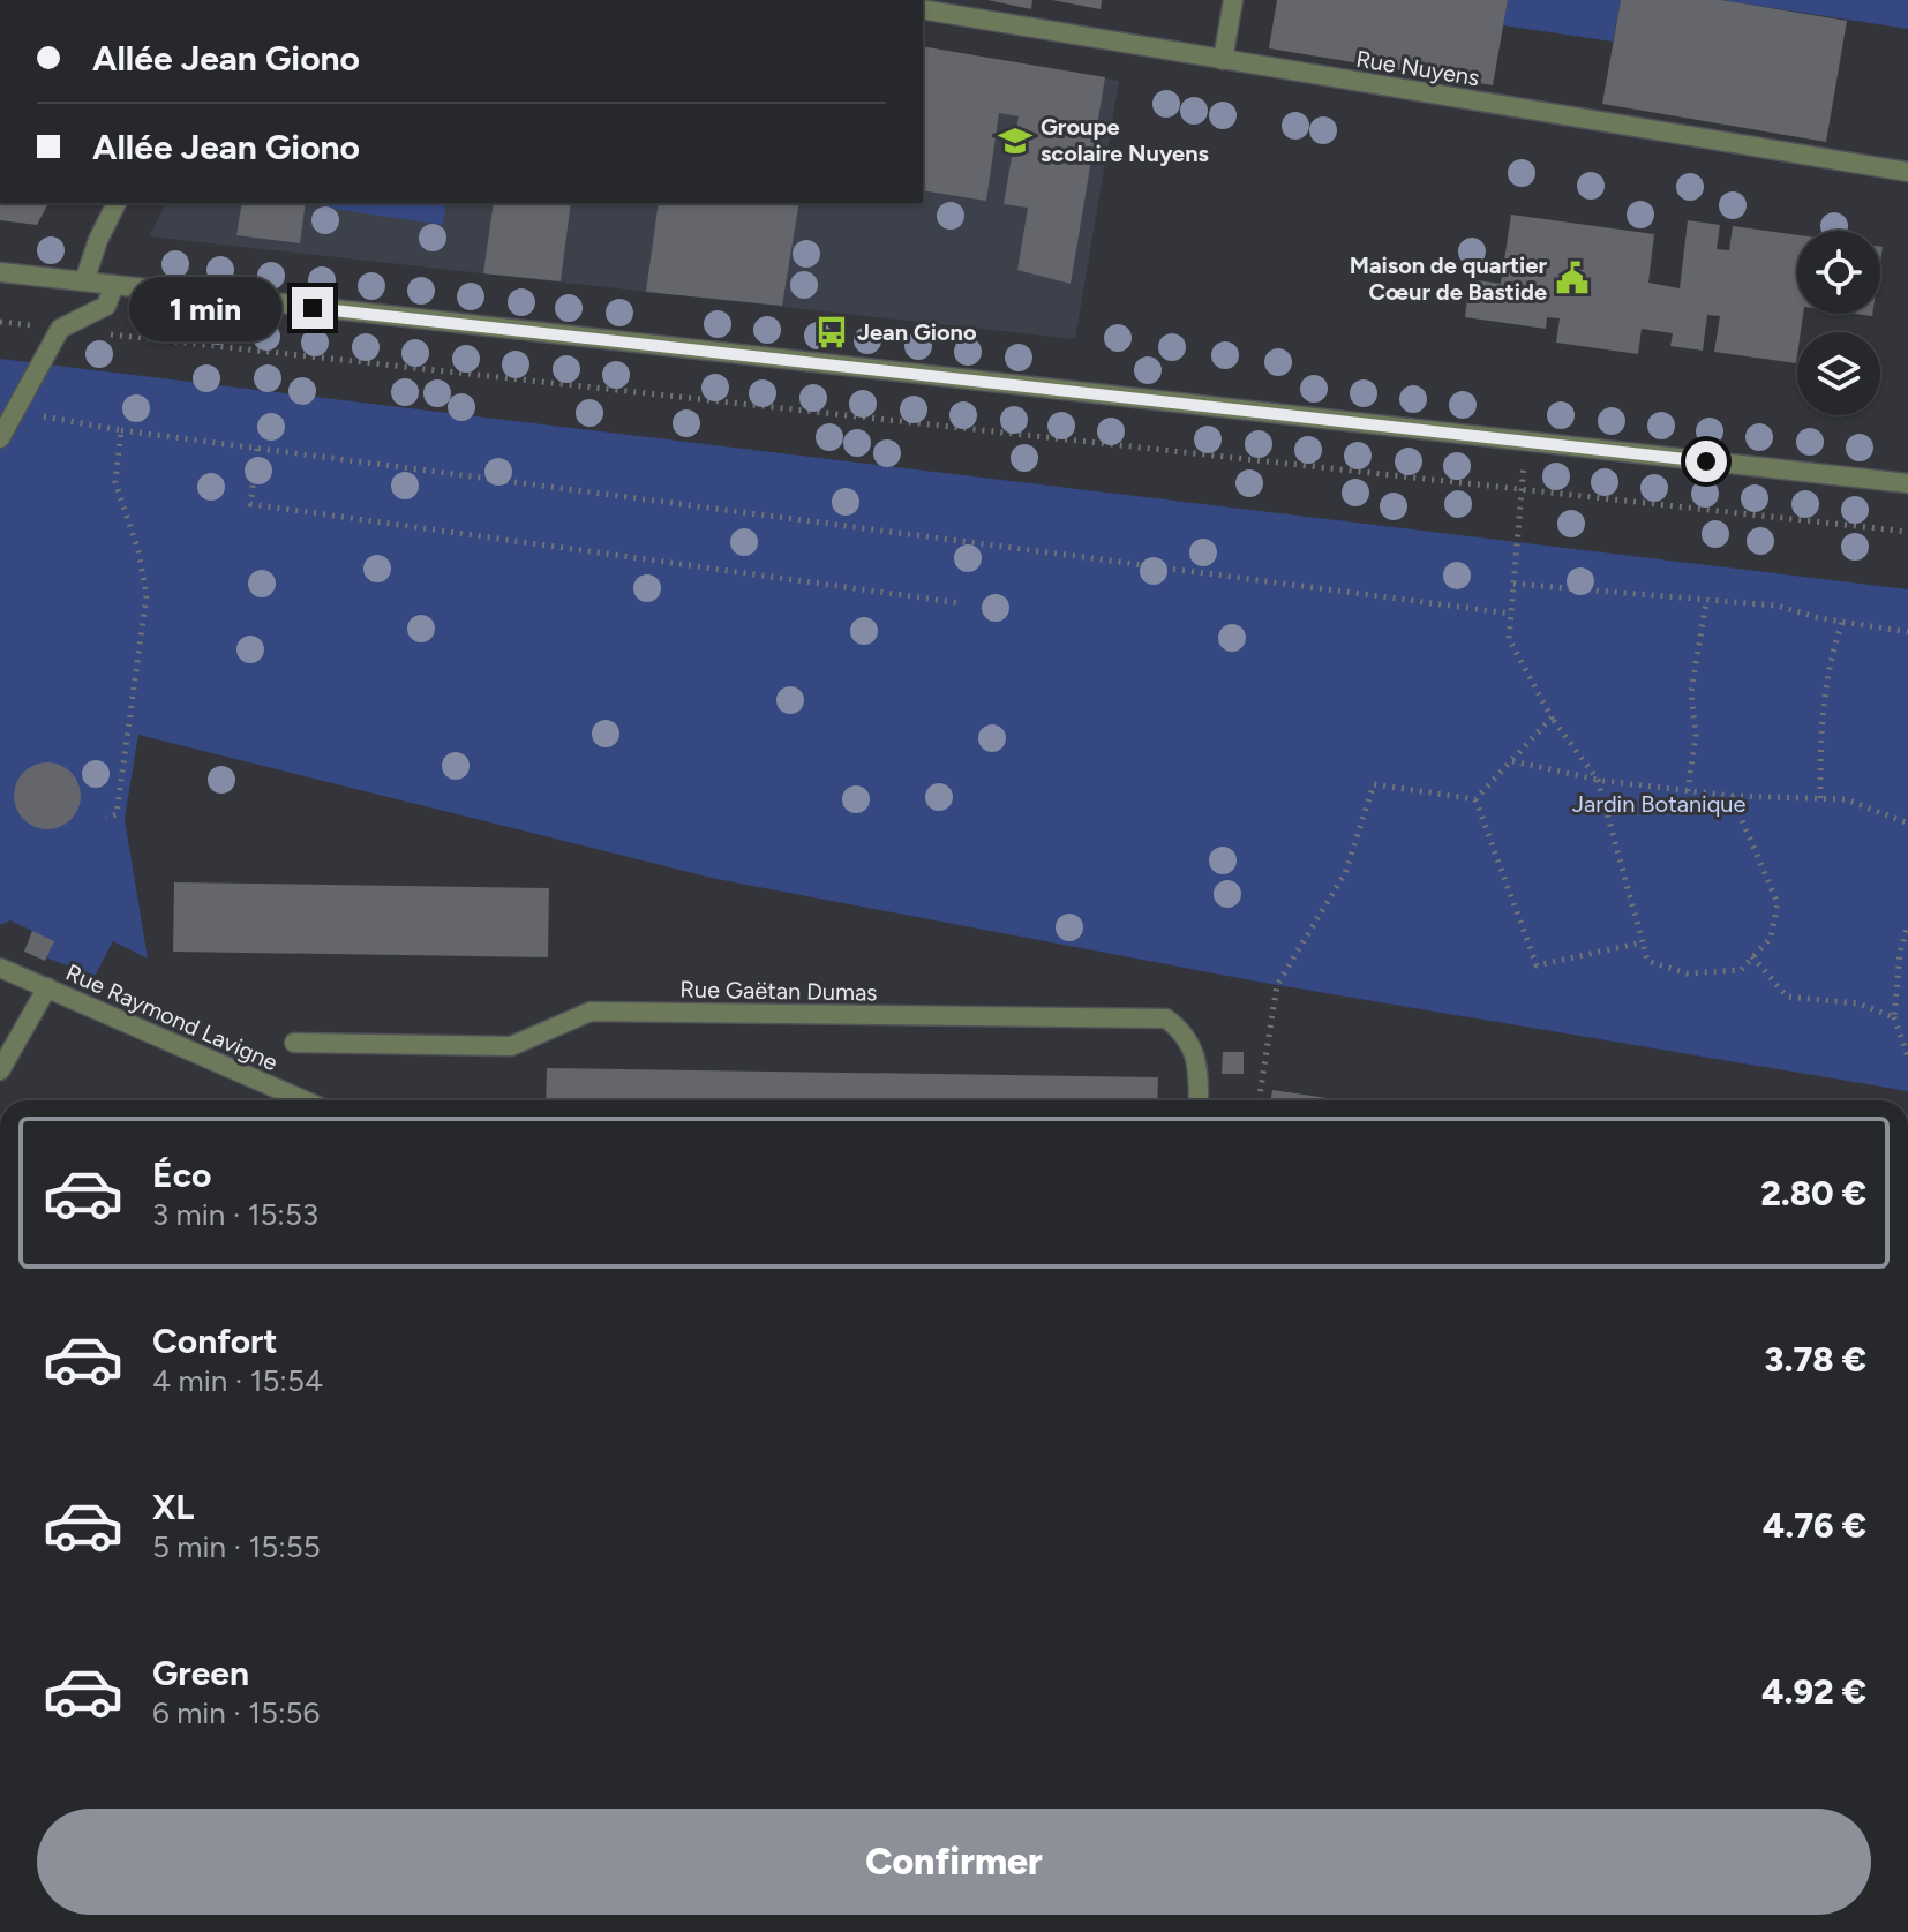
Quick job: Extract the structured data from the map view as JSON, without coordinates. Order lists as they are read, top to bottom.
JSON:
{
  "streets": {
    "street": ["Rue Nuyens", "Rue Gaëtan Dumas", "Rue Raymond Lavigne"]
  },
  "parks": ["Jardin Botanique"],
  "places": {
    "school or university": ["Groupe scolaire Nuyens"],
    "public building": ["Maison de quartier Cœur de Bastide"],
    "bus stop": ["Jean Giono"]
  },
  "page": {
    "banner": ["Allée Jean Giono", "Allée Jean Giono"],
    "bubble": "1 min",
    "list": [
      {
        "name": "Éco",
        "note": "3 min · 15:53",
        "value": "2.80 €"
      },
      {
        "name": "Confort",
        "note": "4 min · 15:54",
        "value": "3.78 €"
      },
      {
        "name": "XL",
        "note": "5 min · 15:55",
        "value": "4.76 €"
      },
      {
        "name": "Green",
        "note": "6 min · 15:56",
        "value": "4.92 €"
      }
    ],
    "buttons": "Confirmer"
  }
}
